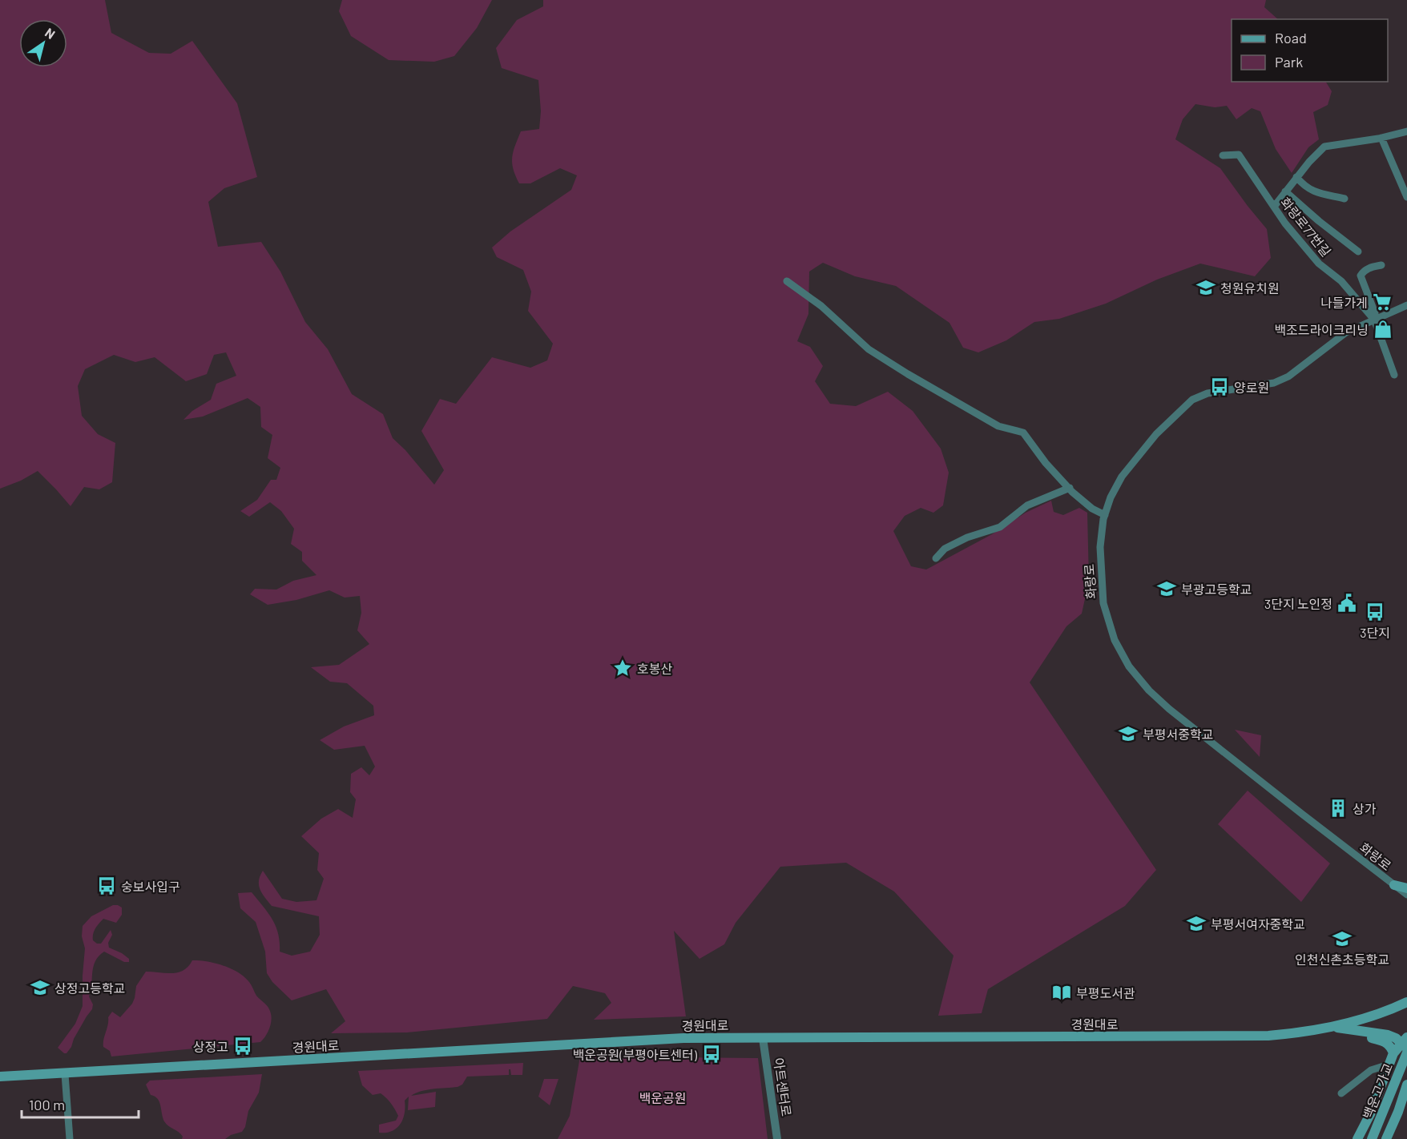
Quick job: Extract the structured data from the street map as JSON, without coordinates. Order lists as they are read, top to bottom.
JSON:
{
  "streets": {
    "main road": ["경원대로", "백운고가교"],
    "street": ["화랑로77번길", "화랑로", "아트센터로"]
  },
  "crossings": [
    ["화랑로77번길", "화랑로"],
    ["경원대로", "아트센터로"]
  ],
  "parks": ["백운공원"],
  "places": {
    "school or university": [
      "청원유치원",
      "부광고등학교",
      "부평서중학교",
      "부평서여자중학교",
      "인천신촌초등학교",
      "상정고등학교"
    ],
    "supermarket": ["나들가게"],
    "shop": ["백조드라이크리닝"],
    "bus stop": [
      "양로원",
      "3단지",
      "숭보사입구",
      "상정고",
      "백운공원(부평아트센터)"
    ],
    "public building": ["3단지 노인정"],
    "place": ["호봉산"],
    "building": ["상가"],
    "library": ["부평도서관"]
  },
  "legend": ["Road", "Park"],
  "scale_bar": "100 m",
  "north": "top right"
}
